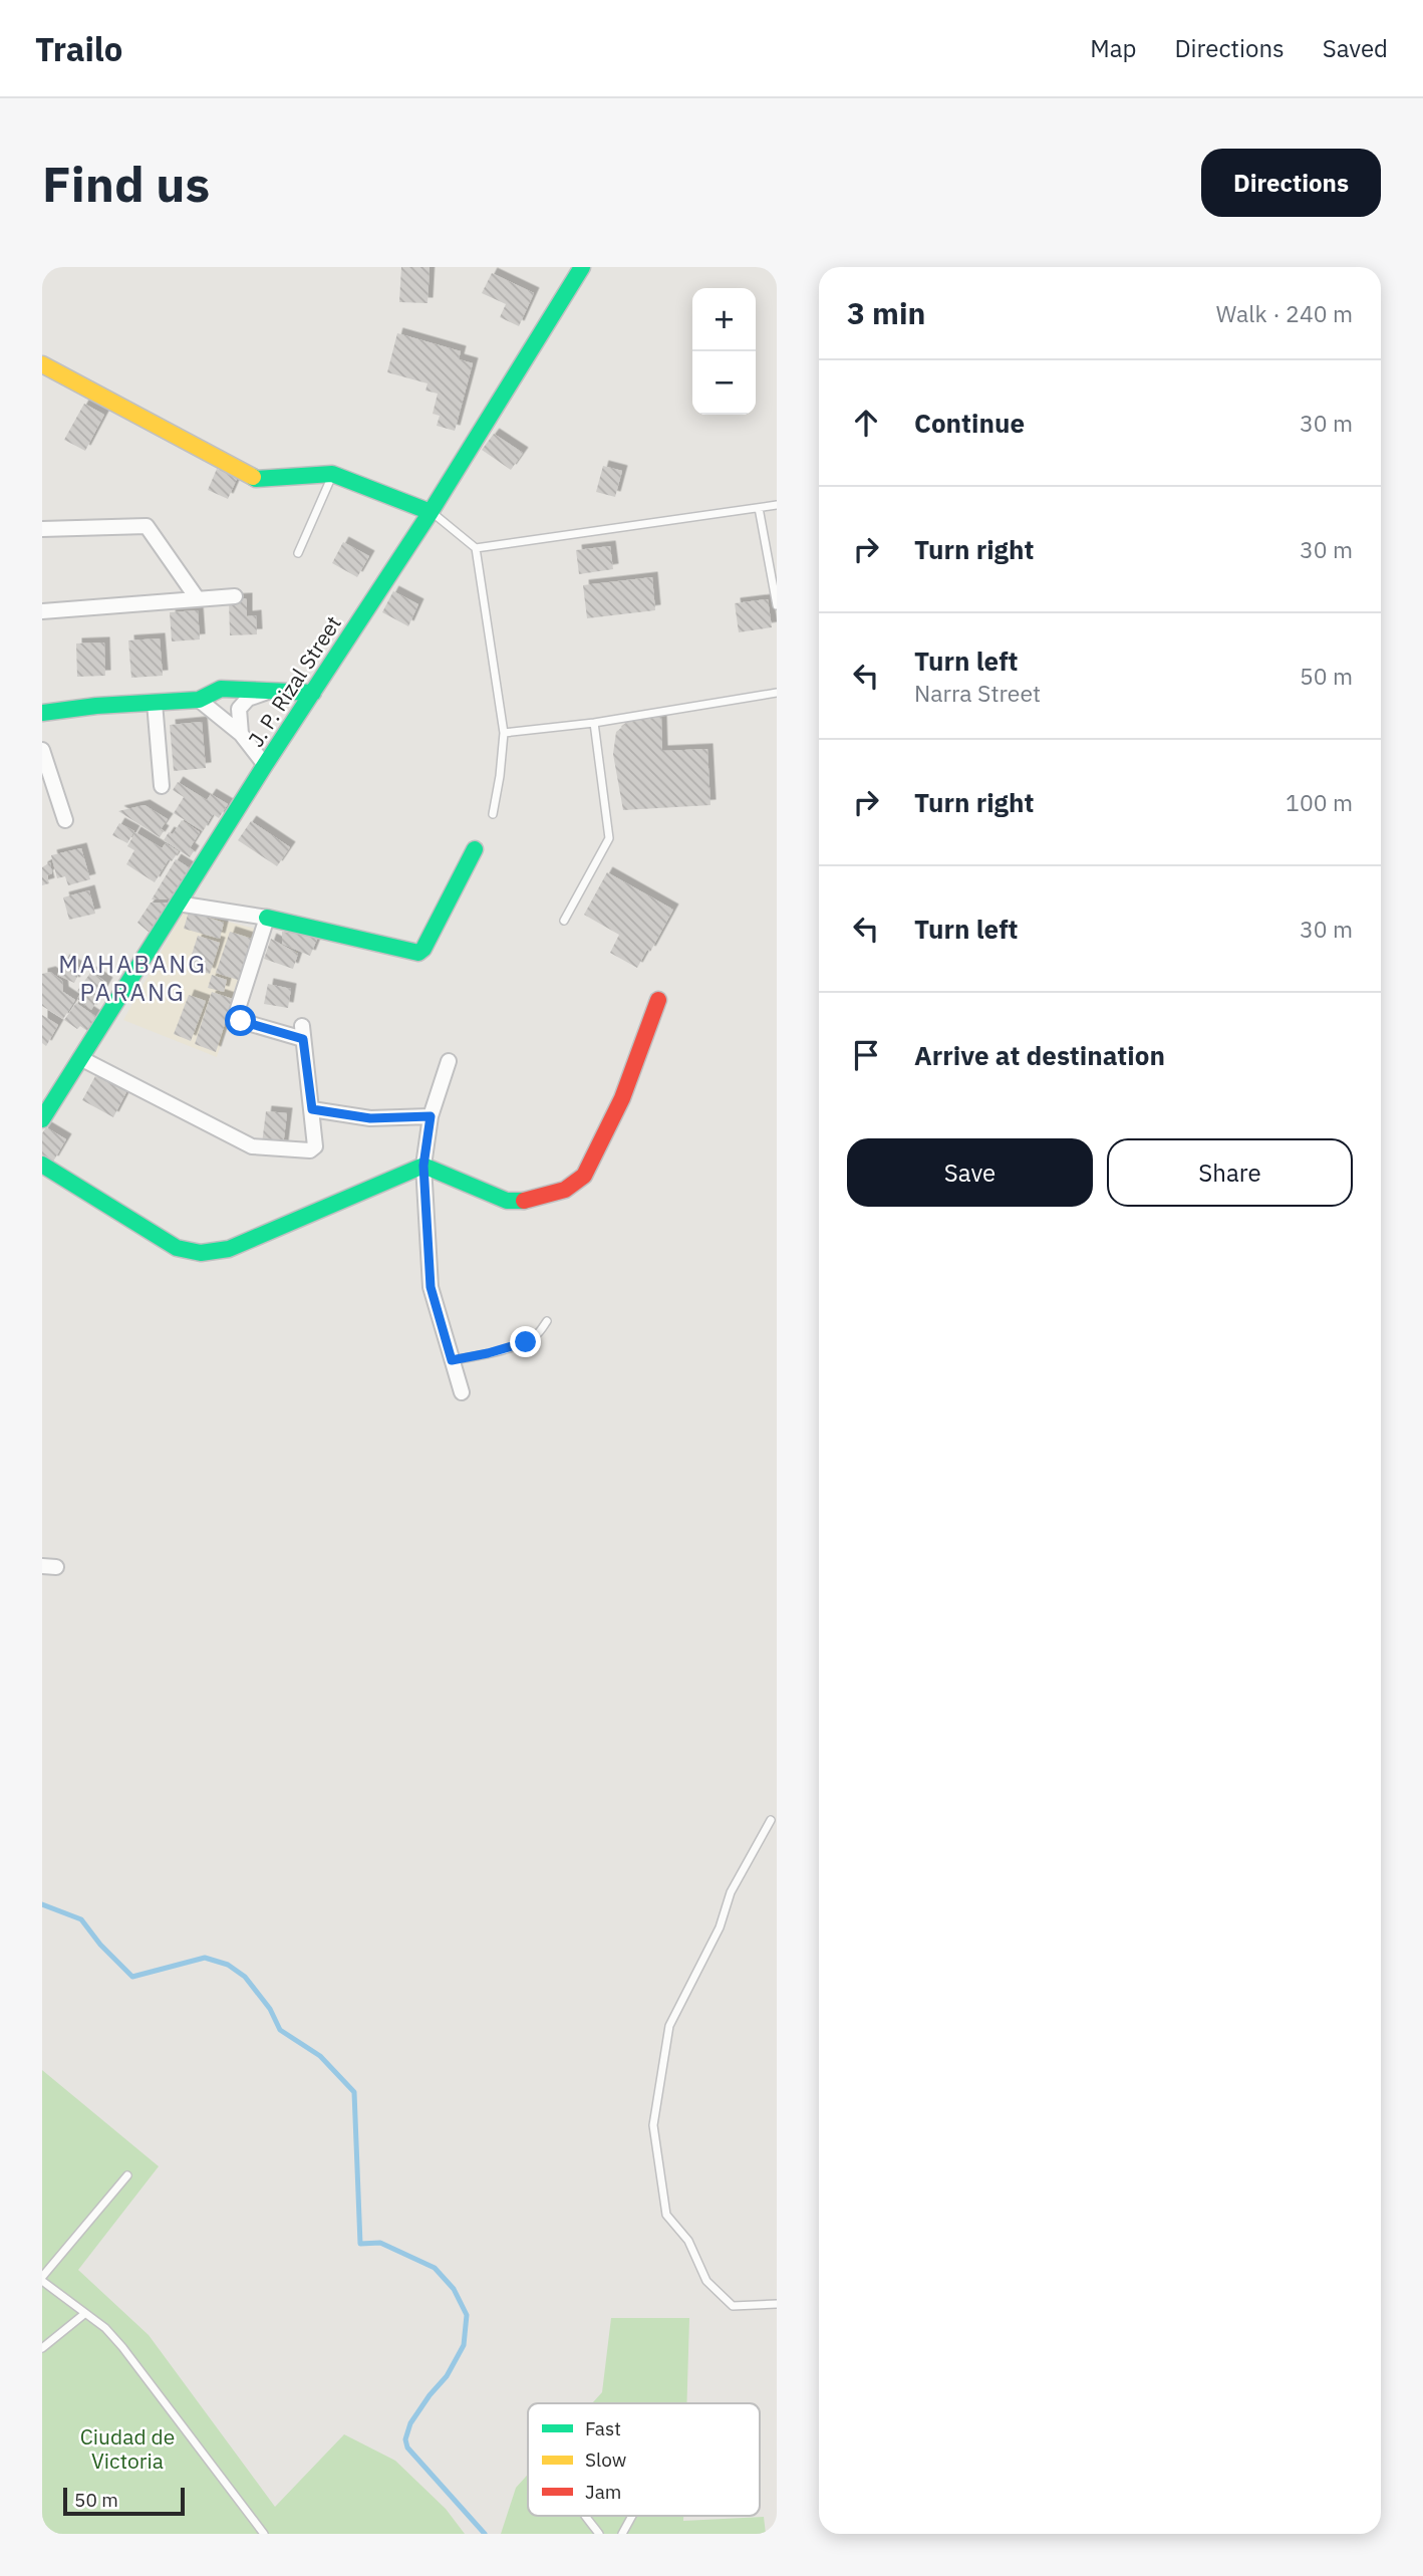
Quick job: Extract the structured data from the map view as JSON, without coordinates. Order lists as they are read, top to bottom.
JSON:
{
  "streets": {
    "street": ["J. P. Rizal Street"]
  },
  "districts": ["MAHABANG PARANG"],
  "parks": ["Ciudad de Victoria"],
  "legend": ["Fast", "Slow", "Jam"],
  "scale_bar": "50 m",
  "page": {
    "header": "Trailo",
    "nav": ["Map", "Directions", "Saved"],
    "buttons": [
      "Directions",
      ["Save", "Share"]
    ],
    "title": "Find us",
    "heading": ["3 min", "Walk · 240 m"],
    "map_buttons": ["+", "−"],
    "list": [
      ["Continue", "30 m"],
      ["Turn right", "30 m"],
      ["Turn left", "Narra Street", "50 m"],
      ["Turn right", "100 m"],
      ["Turn left", "30 m"],
      "Arrive at destination"
    ],
    "scale": "50 m"
  }
}
